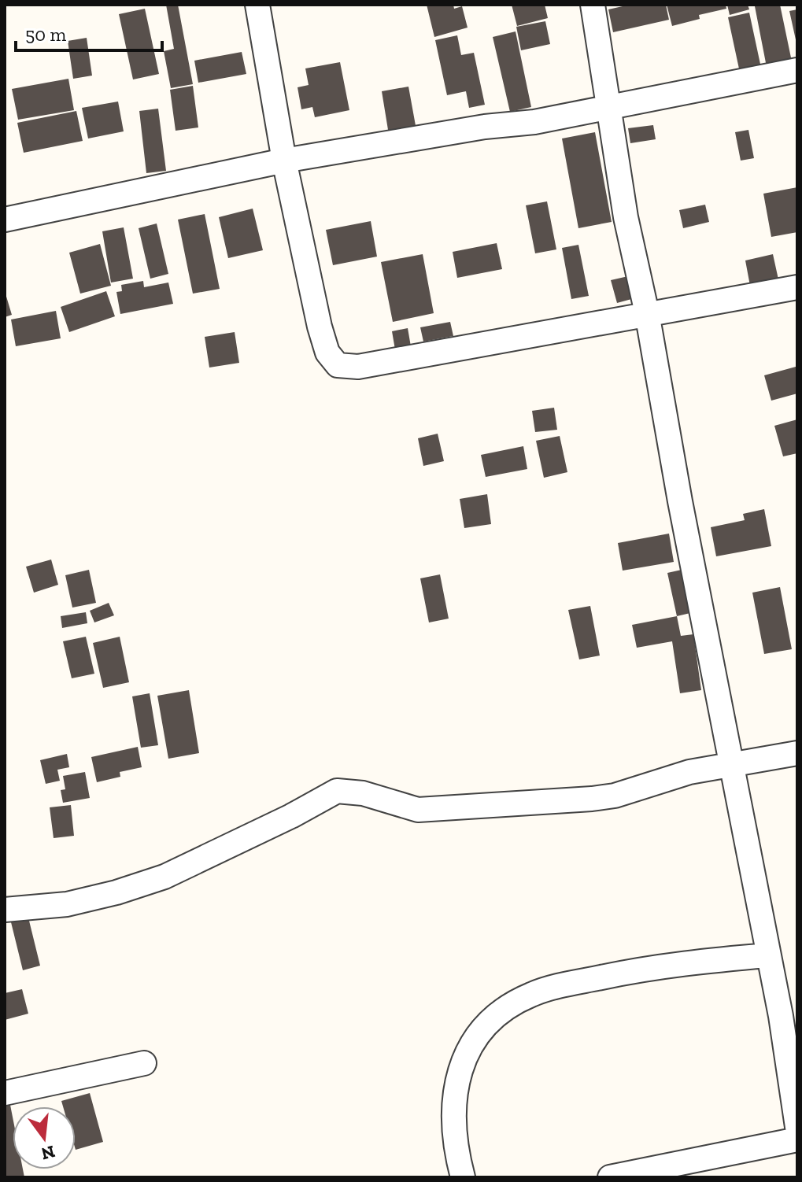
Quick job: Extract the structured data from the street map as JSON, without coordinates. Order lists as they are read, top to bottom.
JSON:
{
  "scale_bar": "50 m",
  "north": "bottom"
}
